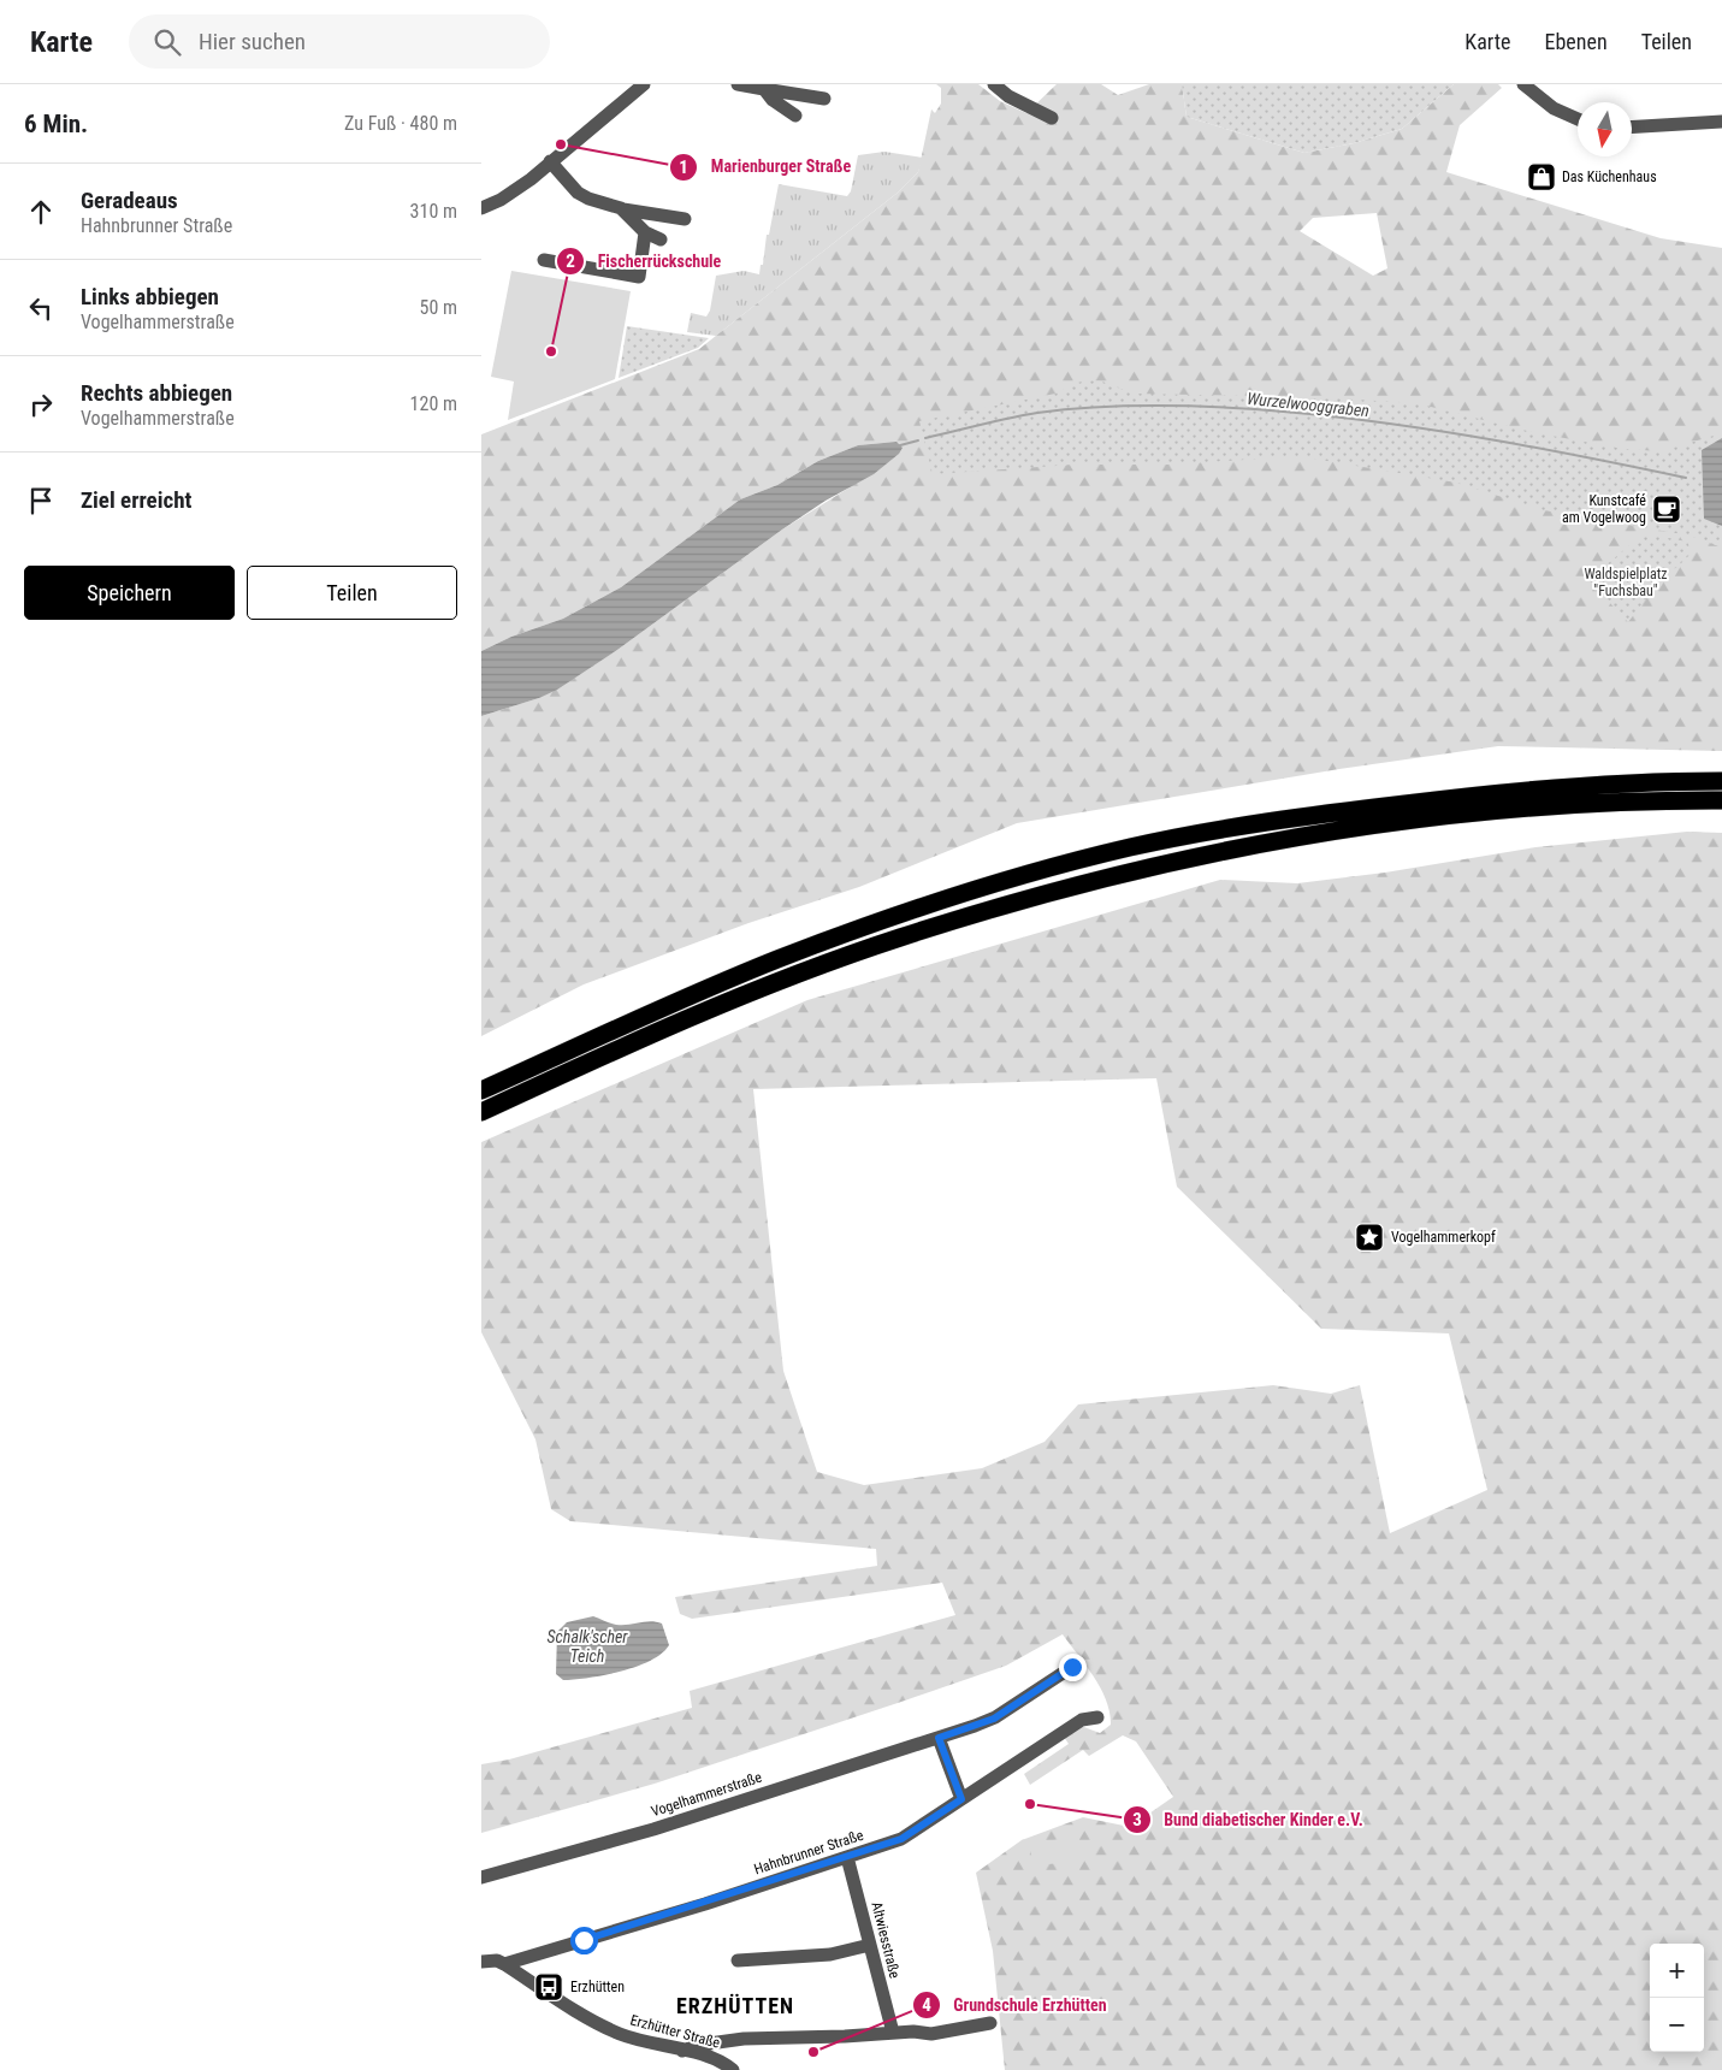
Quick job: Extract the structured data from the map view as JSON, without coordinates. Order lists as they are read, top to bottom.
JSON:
{
  "streets": {
    "street": [
      "Vogelhammerstraße",
      "Hahnbrunner Straße",
      "Altwiesstraße",
      "Erzhütter Straße"
    ]
  },
  "crossings": [
    ["Hahnbrunner Straße", "Altwiesstraße"],
    ["Hahnbrunner Straße", "Erzhütter Straße"]
  ],
  "districts": ["ERZHÜTTEN"],
  "water": ["Wurzelwooggraben", "Schalk'scher Teich"],
  "parks": ["Waldspielplatz \"Fuchsbau\""],
  "places": {
    "other": [
      "Marienburger Straße",
      "Fischerrückschule",
      "Bund diabetischer Kinder e.V.",
      "Grundschule Erzhütten"
    ],
    "shop": ["Das Küchenhaus"],
    "cafe": ["Kunstcafé am Vogelwoog"],
    "place": ["Vogelhammerkopf"],
    "bus stop": ["Erzhütten"]
  },
  "north": "bottom",
  "page": {
    "header": "Karte",
    "search": "Hier suchen",
    "nav": ["Karte", "Ebenen", "Teilen"],
    "heading": ["6 Min.", "Zu Fuß · 480 m"],
    "list": [
      ["Geradeaus", "Hahnbrunner Straße", "310 m"],
      ["Links abbiegen", "Vogelhammerstraße", "50 m"],
      ["Rechts abbiegen", "Vogelhammerstraße", "120 m"],
      "Ziel erreicht"
    ],
    "buttons": ["Speichern", "Teilen"],
    "map_buttons": ["+", "−"]
  }
}
